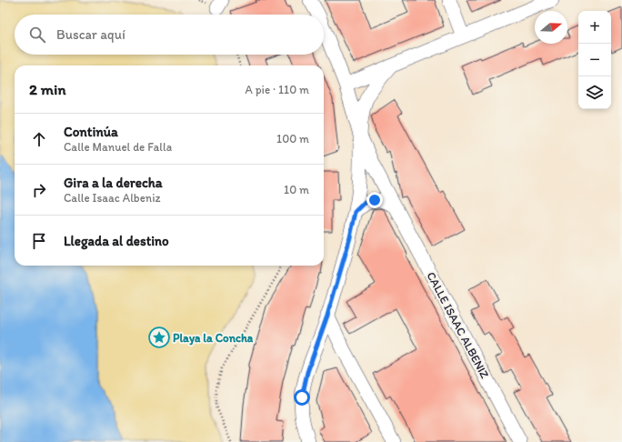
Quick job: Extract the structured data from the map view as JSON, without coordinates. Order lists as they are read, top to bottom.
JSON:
{
  "streets": {
    "street": ["CALLE ISAAC ALBENIZ"]
  },
  "places": {
    "place": ["Playa la Concha"]
  },
  "north": "right",
  "page": {
    "map_buttons": ["+", "−"],
    "search": "Buscar aquí",
    "heading": ["2 min", "A pie · 110 m"],
    "list": [
      ["Continúa", "Calle Manuel de Falla", "100 m"],
      ["Gira a la derecha", "Calle Isaac Albeniz", "10 m"],
      "Llegada al destino"
    ]
  }
}
